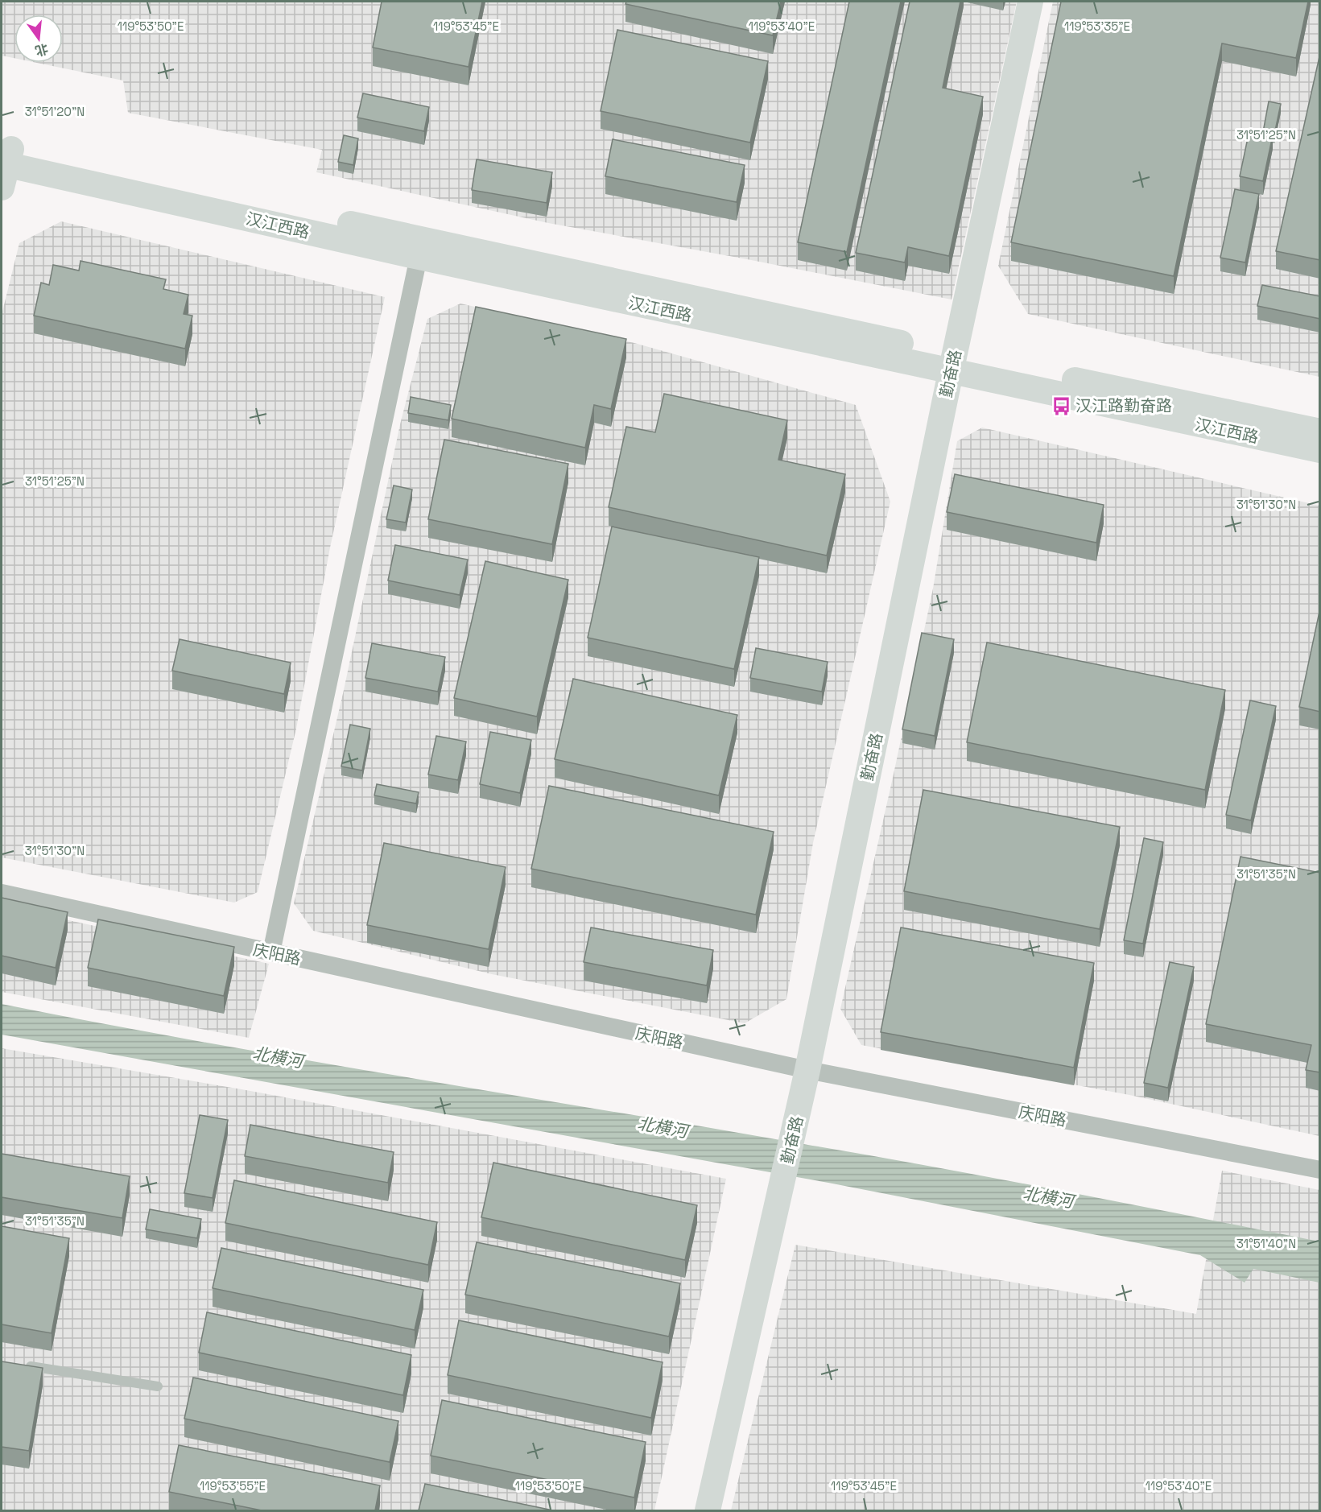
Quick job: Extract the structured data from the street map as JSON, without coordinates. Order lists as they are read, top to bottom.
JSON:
{
  "streets": {
    "main road": ["汉江西路", "勤奋路"],
    "street": ["庆阳路"]
  },
  "crossings": [
    ["汉江西路", "勤奋路"],
    ["勤奋路", "庆阳路"]
  ],
  "water": ["北横河"],
  "places": {
    "bus stop": ["汉江路勤奋路"]
  },
  "north": "bottom",
  "coordinates": [
    "119°53'50\"E",
    "119°53'45\"E",
    "119°53'40\"E",
    "119°53'35\"E",
    "31°51'20\"N",
    "31°51'25\"N",
    "31°51'30\"N",
    "31°51'35\"N",
    "31°51'40\"N",
    "119°53'55\"E"
  ]
}
